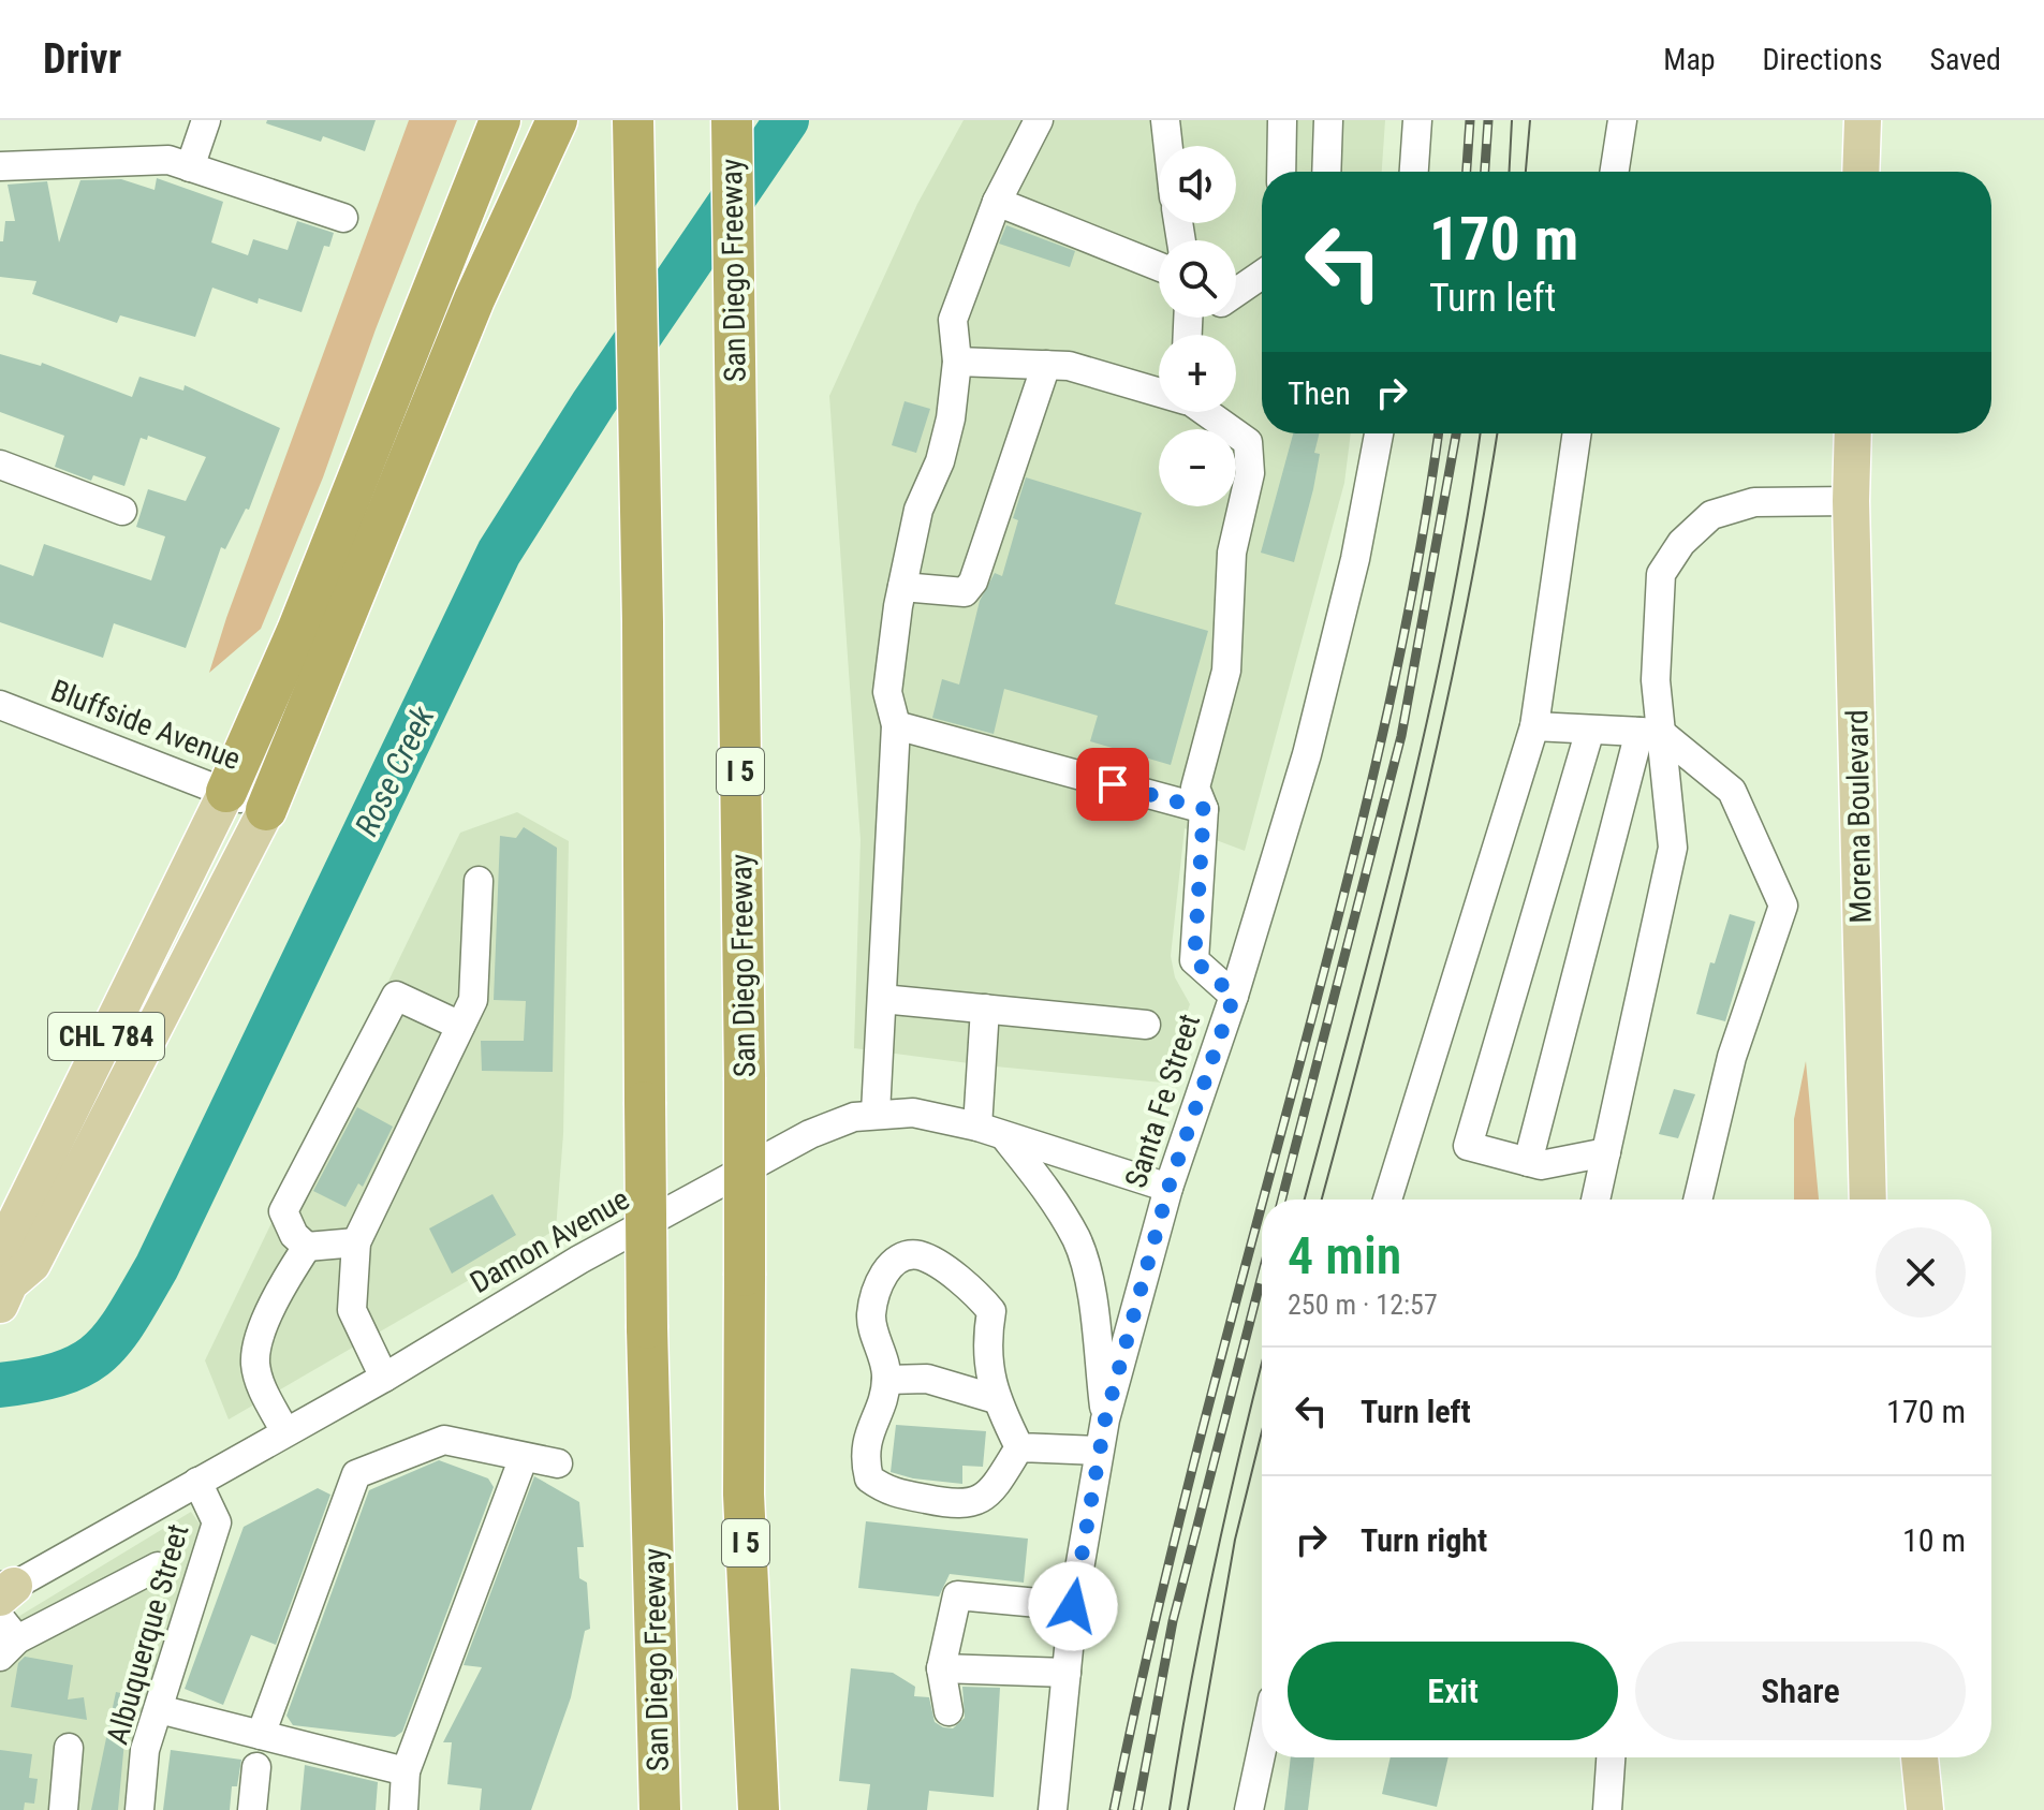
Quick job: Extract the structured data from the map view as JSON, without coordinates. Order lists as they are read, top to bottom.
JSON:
{
  "streets": {
    "highway": ["San Diego Freeway", "I 5"],
    "main road": ["Morena Boulevard", "CHL 784"],
    "street": [
      "Bluffside Avenue",
      "Santa Fe Street",
      "Damon Avenue",
      "Albuquerque Street"
    ]
  },
  "crossings": [
    ["Bluffside Avenue", "CHL 784"],
    ["Santa Fe Street", "Damon Avenue"],
    ["Damon Avenue", "Albuquerque Street"]
  ],
  "water": ["Rose Creek"],
  "page": {
    "header": "Drivr",
    "nav": ["Map", "Directions", "Saved"],
    "map_buttons": ["+", "−"],
    "turn": ["170 m", "Turn left"],
    "then": "Then",
    "heading": ["4 min", "250 m · 12:57"],
    "list": [
      {
        "name": "Turn left",
        "value": "170 m"
      },
      {
        "name": "Turn right",
        "value": "10 m"
      }
    ],
    "buttons": ["Exit", "Share"]
  }
}
